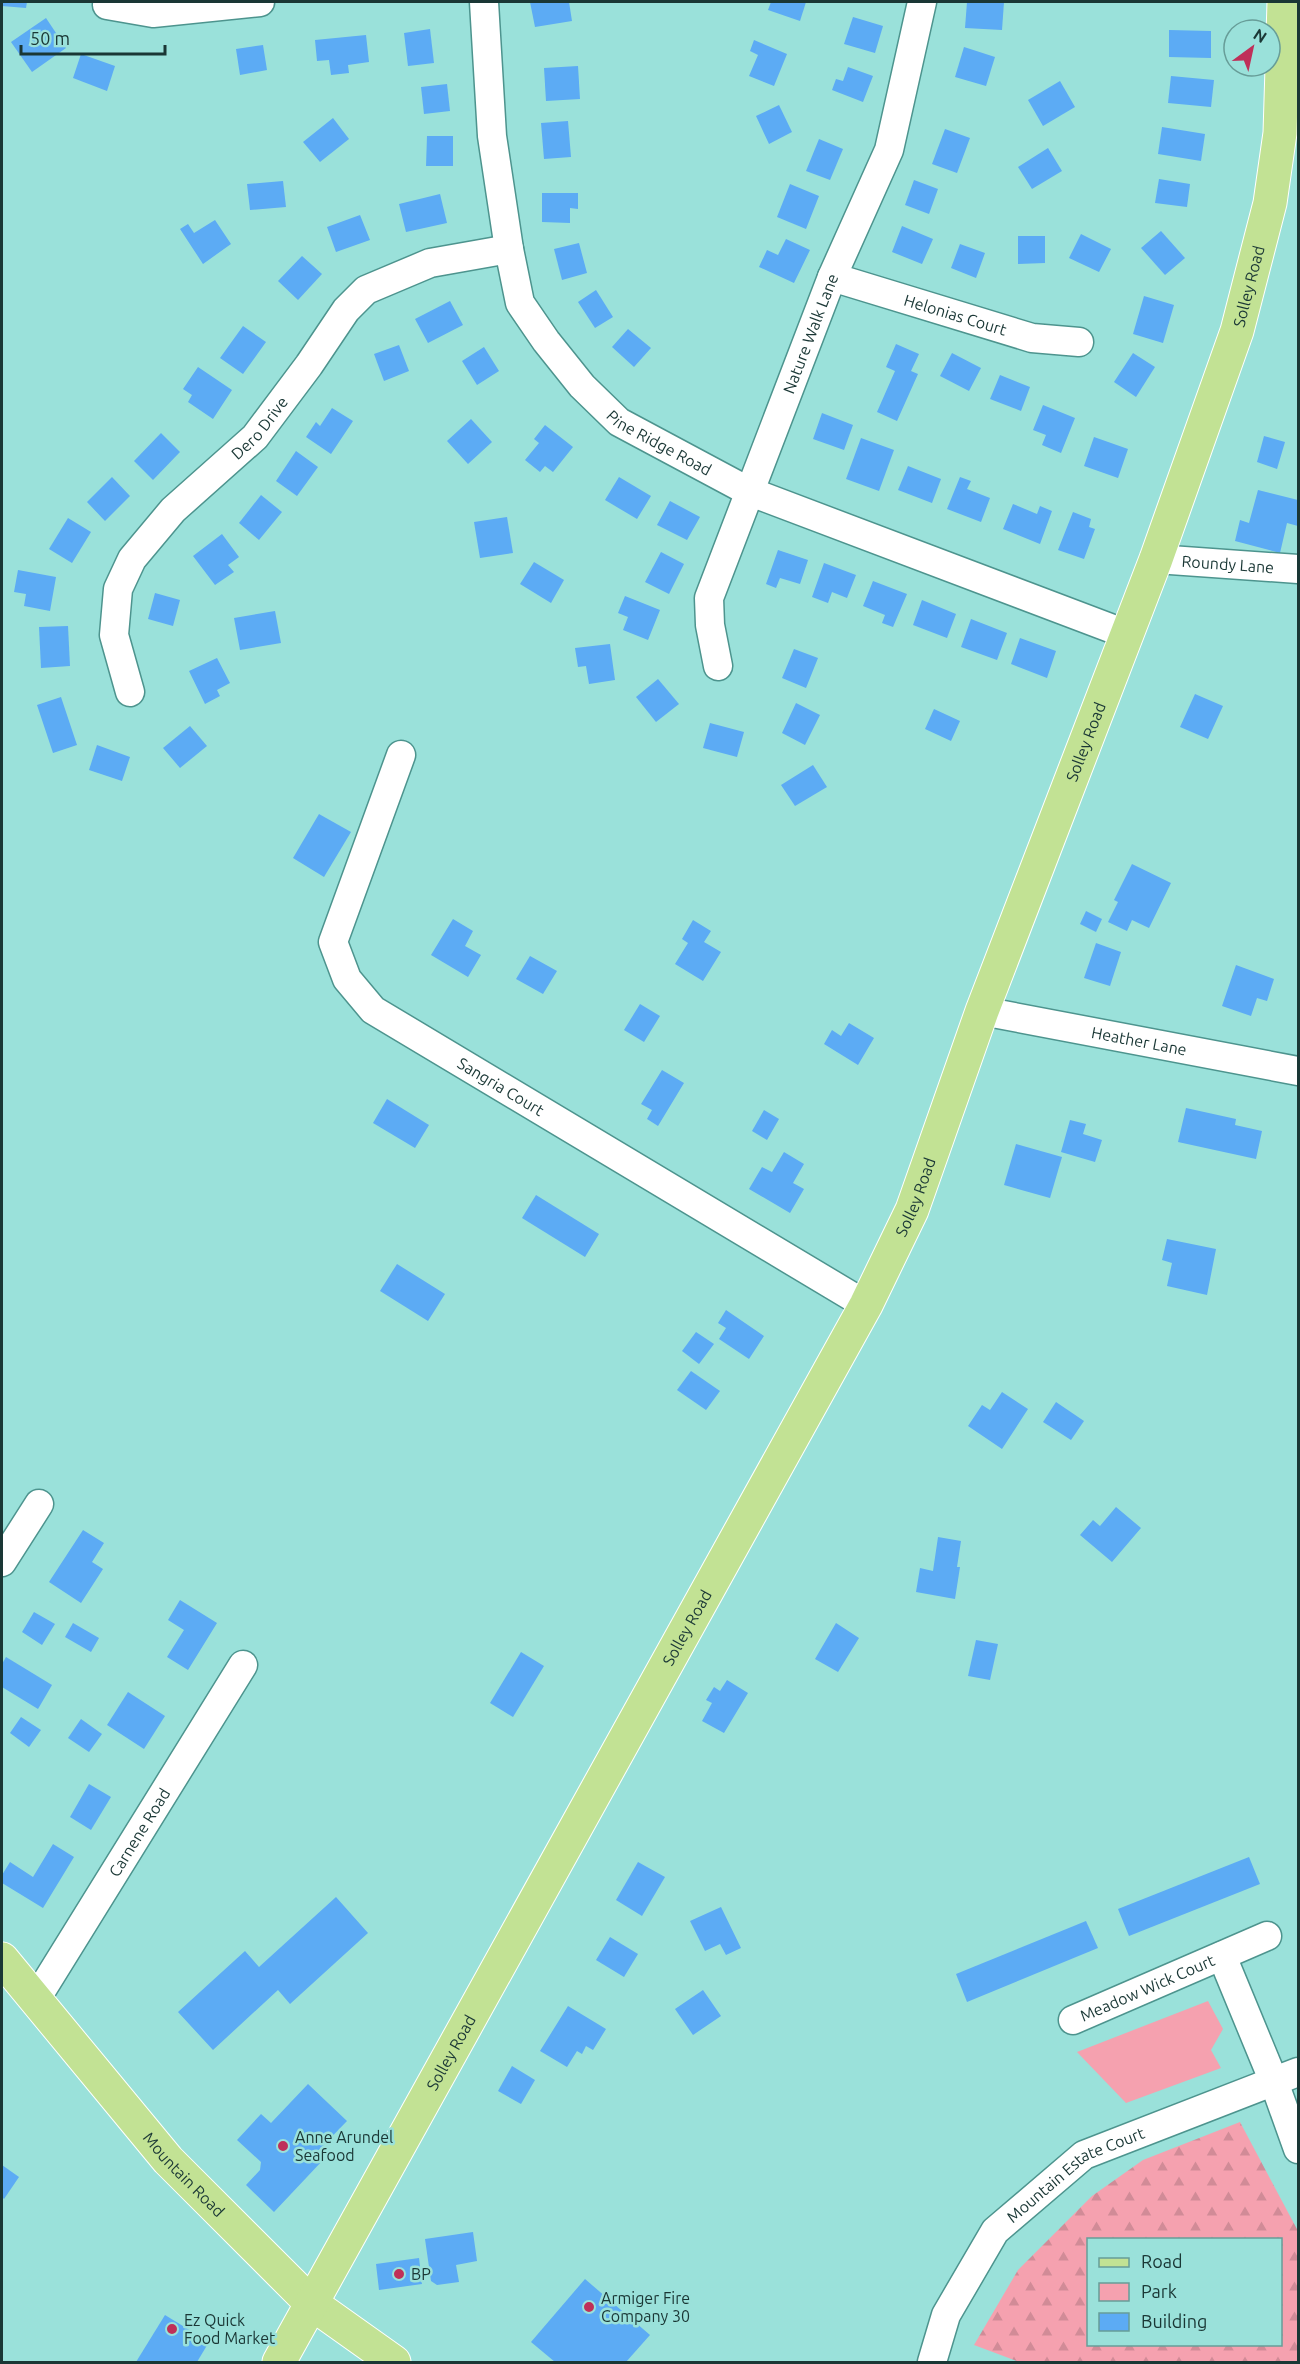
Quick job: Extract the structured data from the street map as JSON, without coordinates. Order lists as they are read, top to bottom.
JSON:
{
  "streets": {
    "main road": ["Solley Road", "Mountain Road"],
    "street": [
      "Helonias Court",
      "Nature Walk Lane",
      "Dero Drive",
      "Pine Ridge Road",
      "Roundy Lane",
      "Heather Lane",
      "Sangria Court",
      "Carnene Road",
      "Meadow Wick Court",
      "Mountain Estate Court"
    ]
  },
  "crossings": [
    ["Solley Road", "Pine Ridge Road"],
    ["Solley Road", "Roundy Lane"],
    ["Solley Road", "Heather Lane"],
    ["Solley Road", "Sangria Court"],
    ["Solley Road", "Mountain Road"],
    ["Helonias Court", "Nature Walk Lane"],
    ["Nature Walk Lane", "Pine Ridge Road"],
    ["Dero Drive", "Pine Ridge Road"],
    ["Carnene Road", "Mountain Road"],
    ["Meadow Wick Court", "Mountain Estate Court"]
  ],
  "places": [
    "Anne Arundel Seafood",
    "BP",
    "Armiger Fire Company 30",
    "Ez Quick Food Market"
  ],
  "legend": ["Road", "Park", "Building"],
  "scale_bar": "50 m",
  "north": "top right"
}
